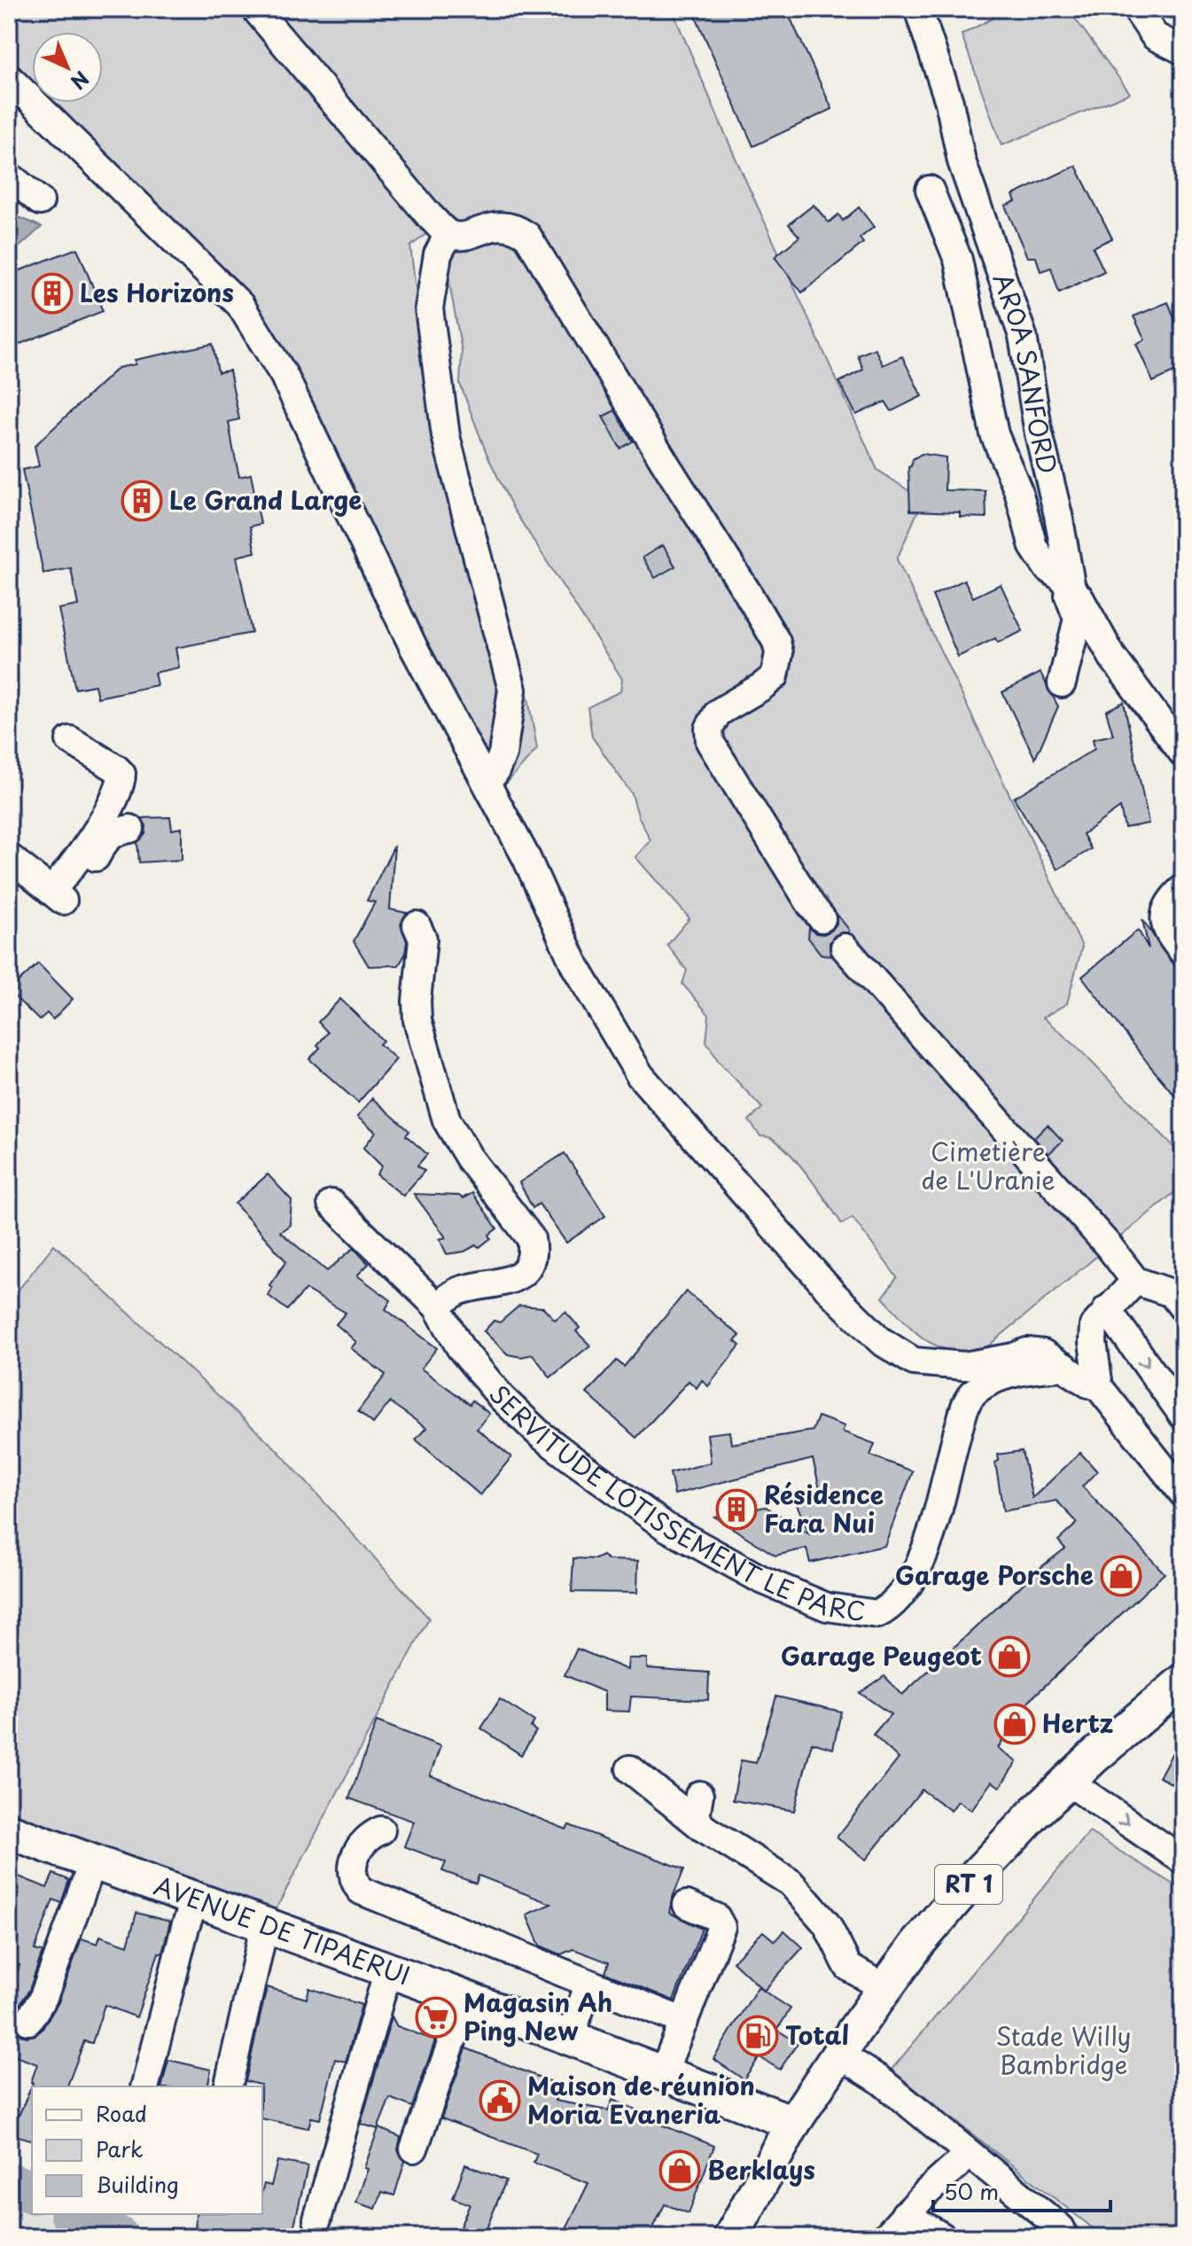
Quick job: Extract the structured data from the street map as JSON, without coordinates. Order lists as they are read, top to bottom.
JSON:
{
  "streets": {
    "main road": ["RT 1", "AVENUE DE TIPAERUI"],
    "street": ["AROA SANFORD", "SERVITUDE LOTISSEMENT LE PARC"]
  },
  "crossings": [
    ["RT 1", "AVENUE DE TIPAERUI"]
  ],
  "parks": ["Cimetière de L'Uranie", "Stade Willy Bambridge"],
  "places": {
    "building": ["Les Horizons", "Le Grand Large", "Résidence Fara Nui"],
    "shop": [
      "Garage Porsche",
      "Garage Peugeot",
      "Hertz",
      "Berklays"
    ],
    "supermarket": ["Magasin Ah Ping New"],
    "fuel station": ["Total"],
    "public building": ["Maison de réunion Moria Evaneria"]
  },
  "legend": ["Road", "Park", "Building"],
  "scale_bar": "50 m",
  "north": "bottom right"
}
